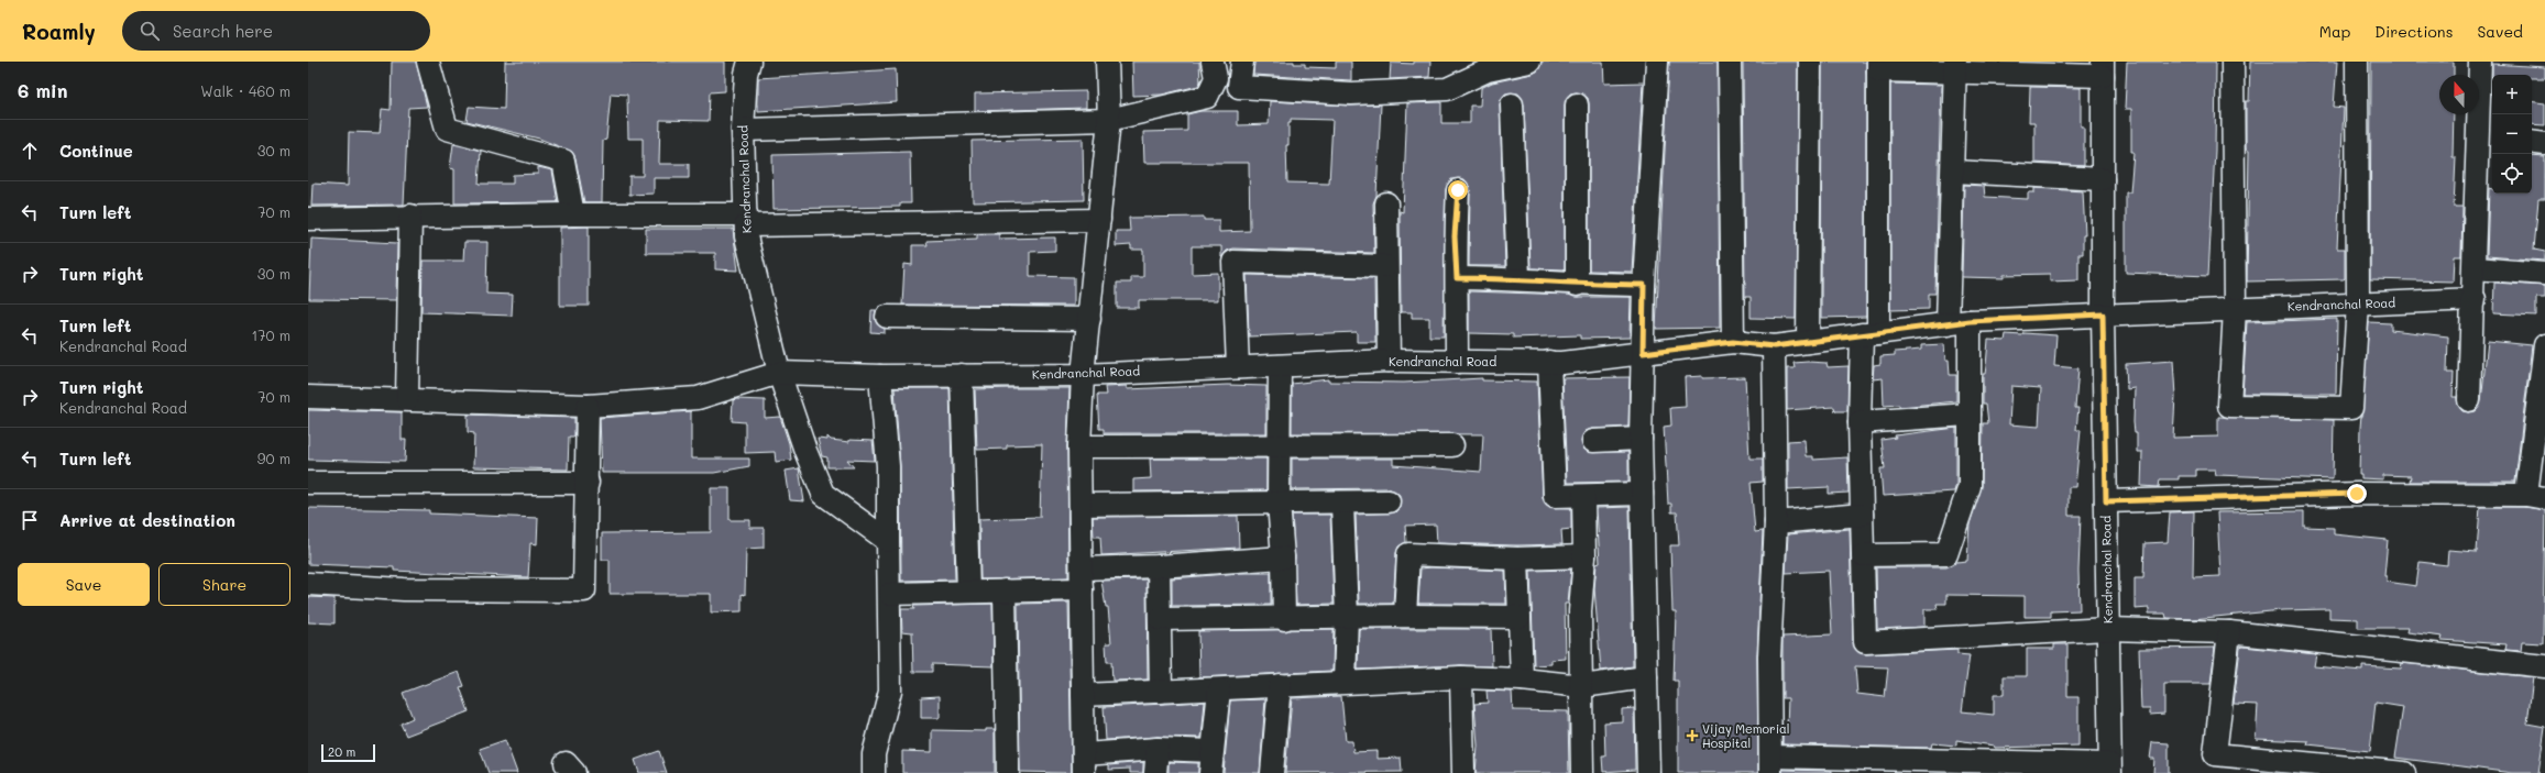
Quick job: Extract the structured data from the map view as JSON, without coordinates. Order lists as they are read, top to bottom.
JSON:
{
  "streets": {
    "street": ["Kendranchal Road"]
  },
  "places": {
    "health": ["Vijay Memorial Hospital"]
  },
  "scale_bar": "20 m",
  "north": "top",
  "page": {
    "header": "Roamly",
    "search": "Search here",
    "nav": ["Map", "Directions", "Saved"],
    "heading": ["6 min", "Walk · 460 m"],
    "map_buttons": ["+", "−"],
    "list": [
      ["Continue", "30 m"],
      ["Turn left", "70 m"],
      ["Turn right", "30 m"],
      ["Turn left", "Kendranchal Road", "170 m"],
      ["Turn right", "Kendranchal Road", "70 m"],
      ["Turn left", "90 m"],
      "Arrive at destination"
    ],
    "buttons": ["Save", "Share"],
    "scale": "20 m"
  }
}
